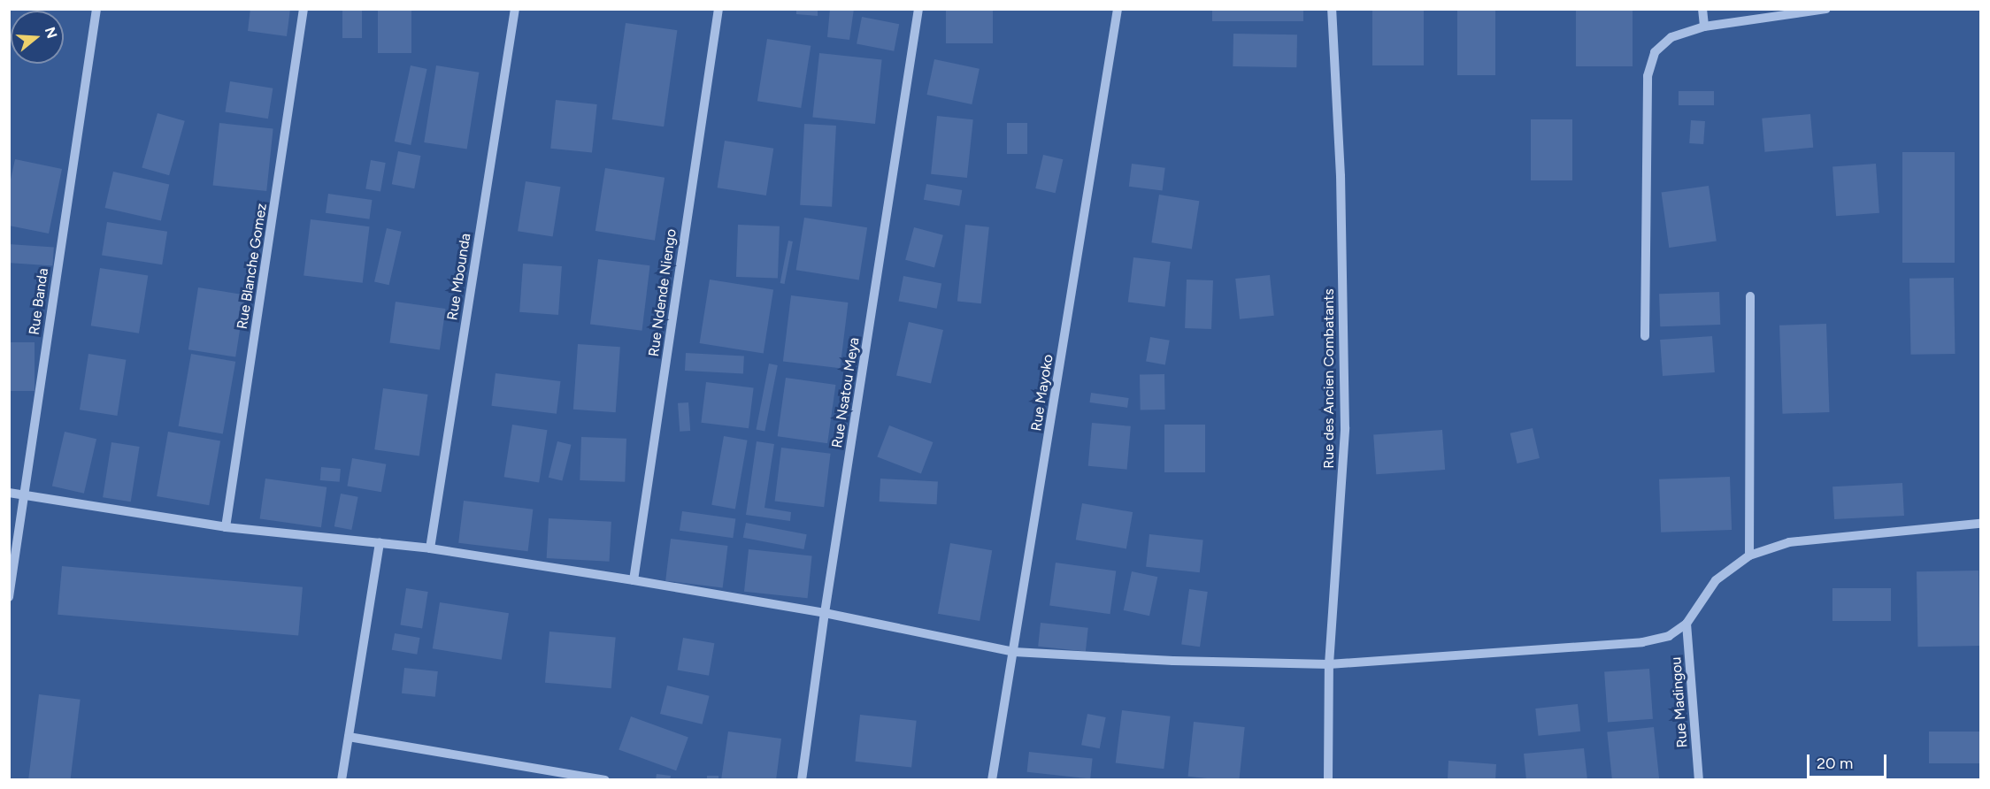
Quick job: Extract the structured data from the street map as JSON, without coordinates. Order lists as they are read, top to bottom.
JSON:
{
  "streets": {
    "street": [
      "Rue Blanche Gomez",
      "Rue Mbounda",
      "Rue Ndende Niengo",
      "Rue Banda",
      "Rue des Ancien Combatants",
      "Rue Nsatou Meya",
      "Rue Mayoko",
      "Rue Madingou"
    ]
  },
  "scale_bar": "20 m",
  "north": "right"
}
